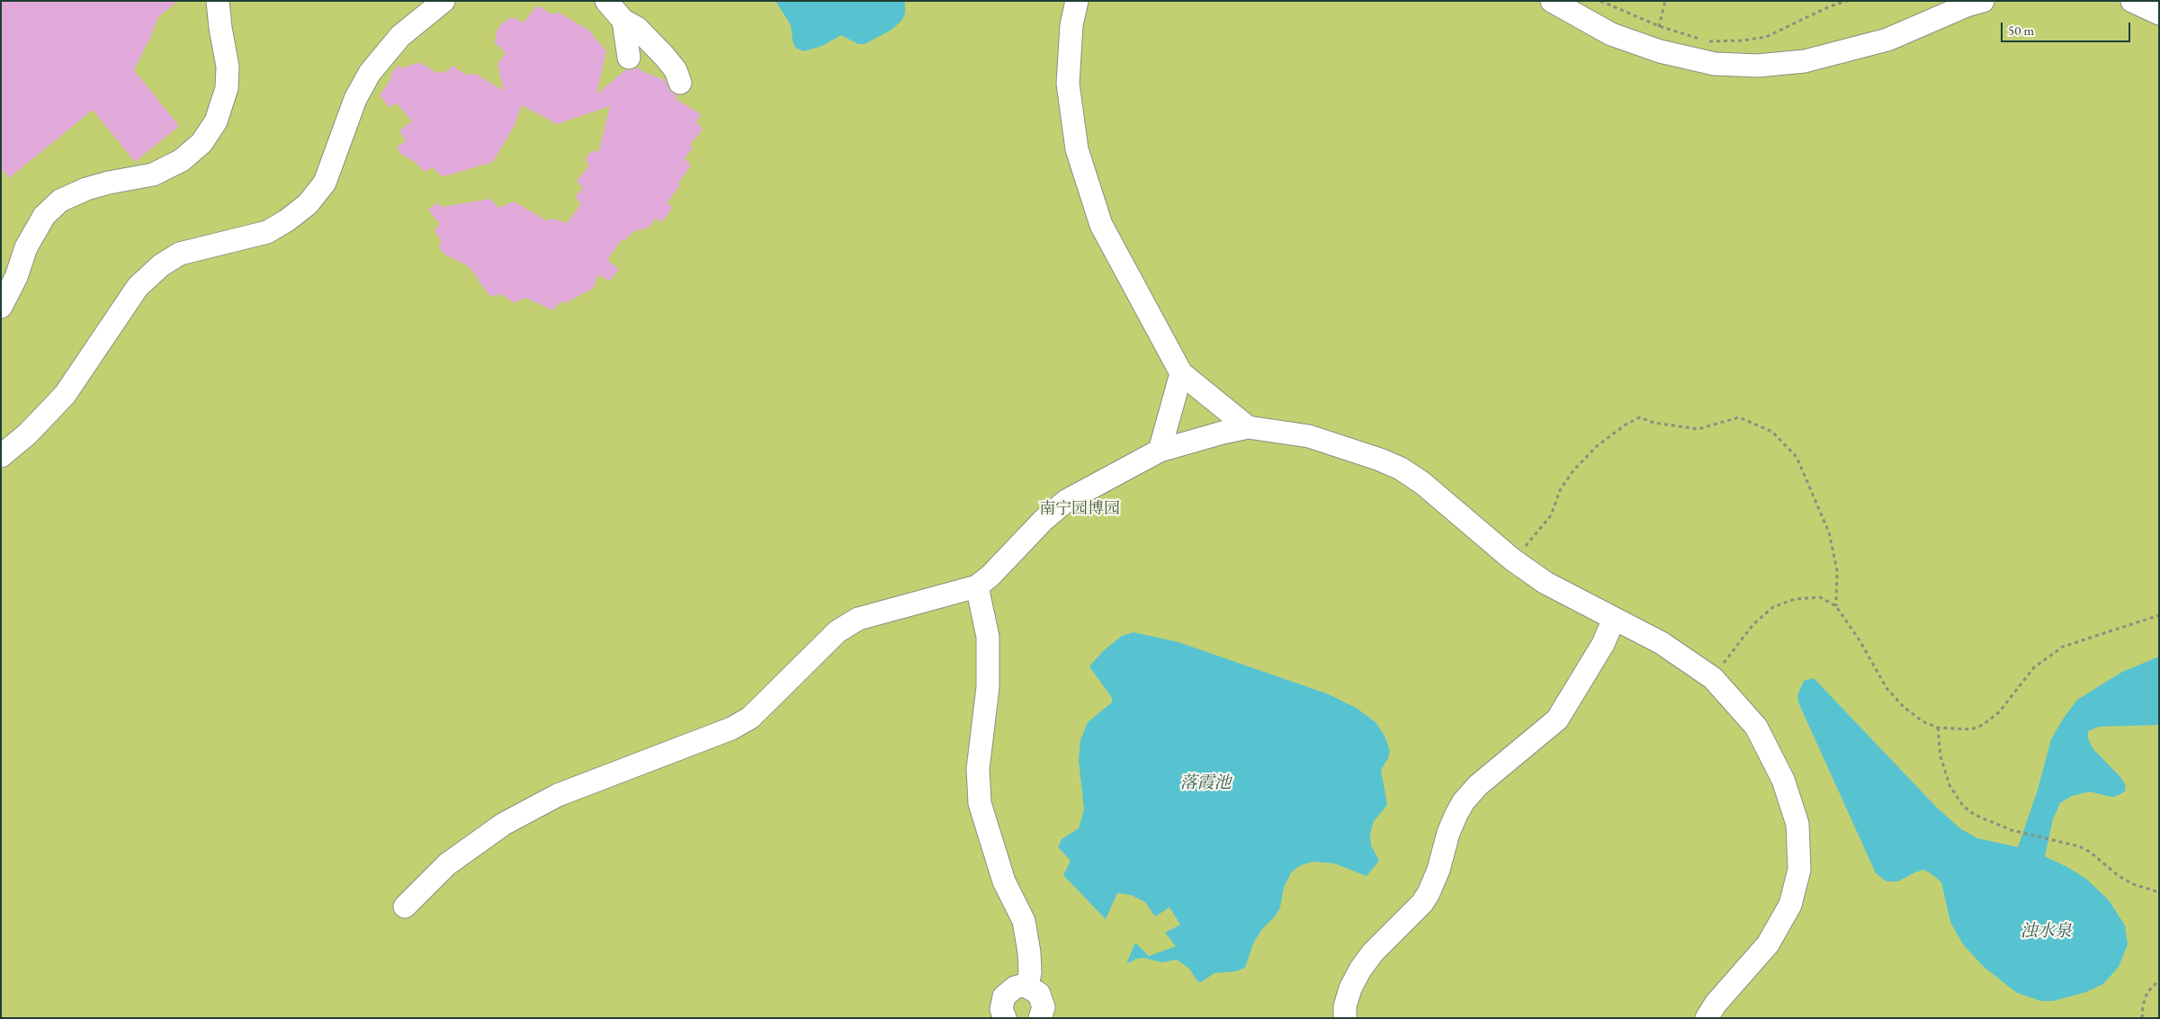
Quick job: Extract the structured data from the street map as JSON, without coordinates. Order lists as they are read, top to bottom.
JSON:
{
  "water": ["落霞池", "浊水泉"],
  "parks": ["南宁园博园"],
  "scale_bar": "50 m"
}
